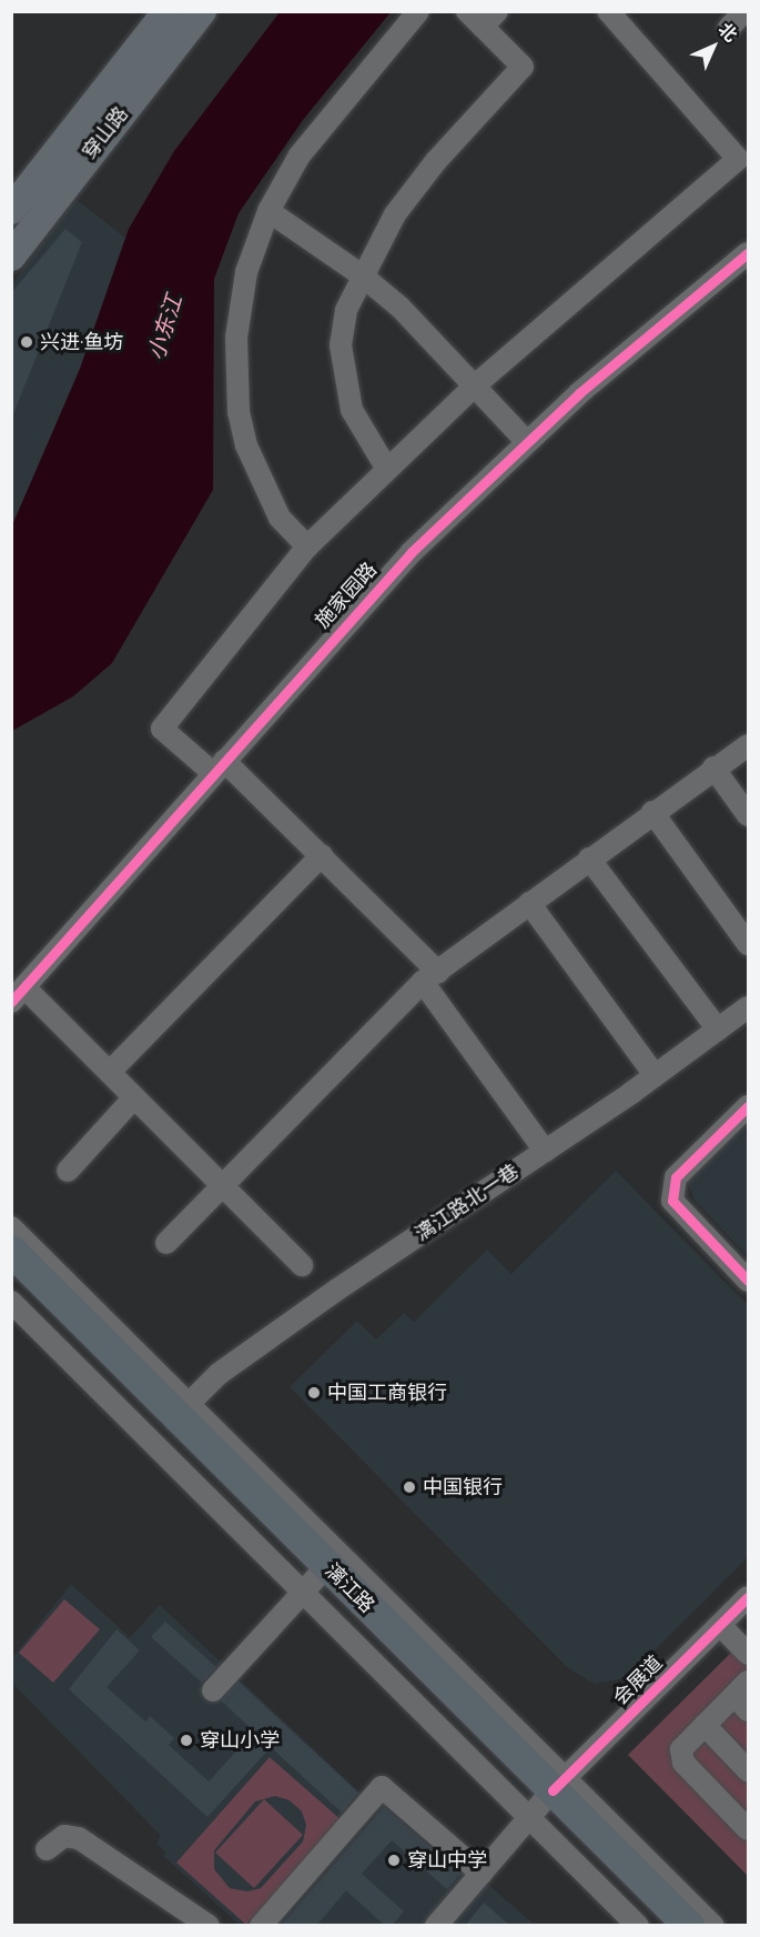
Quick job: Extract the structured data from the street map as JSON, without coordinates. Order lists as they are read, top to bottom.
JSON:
{
  "streets": {
    "highway": ["漓江路"],
    "main road": ["穿山路"],
    "street": ["施家园路", "漓江路北一巷", "会展道"]
  },
  "crossings": [
    ["漓江路", "会展道"]
  ],
  "water": ["小东江"],
  "places": [
    "兴进·鱼坊",
    "中国工商银行",
    "中国银行",
    "穿山小学",
    "穿山中学"
  ],
  "north": "top right"
}
